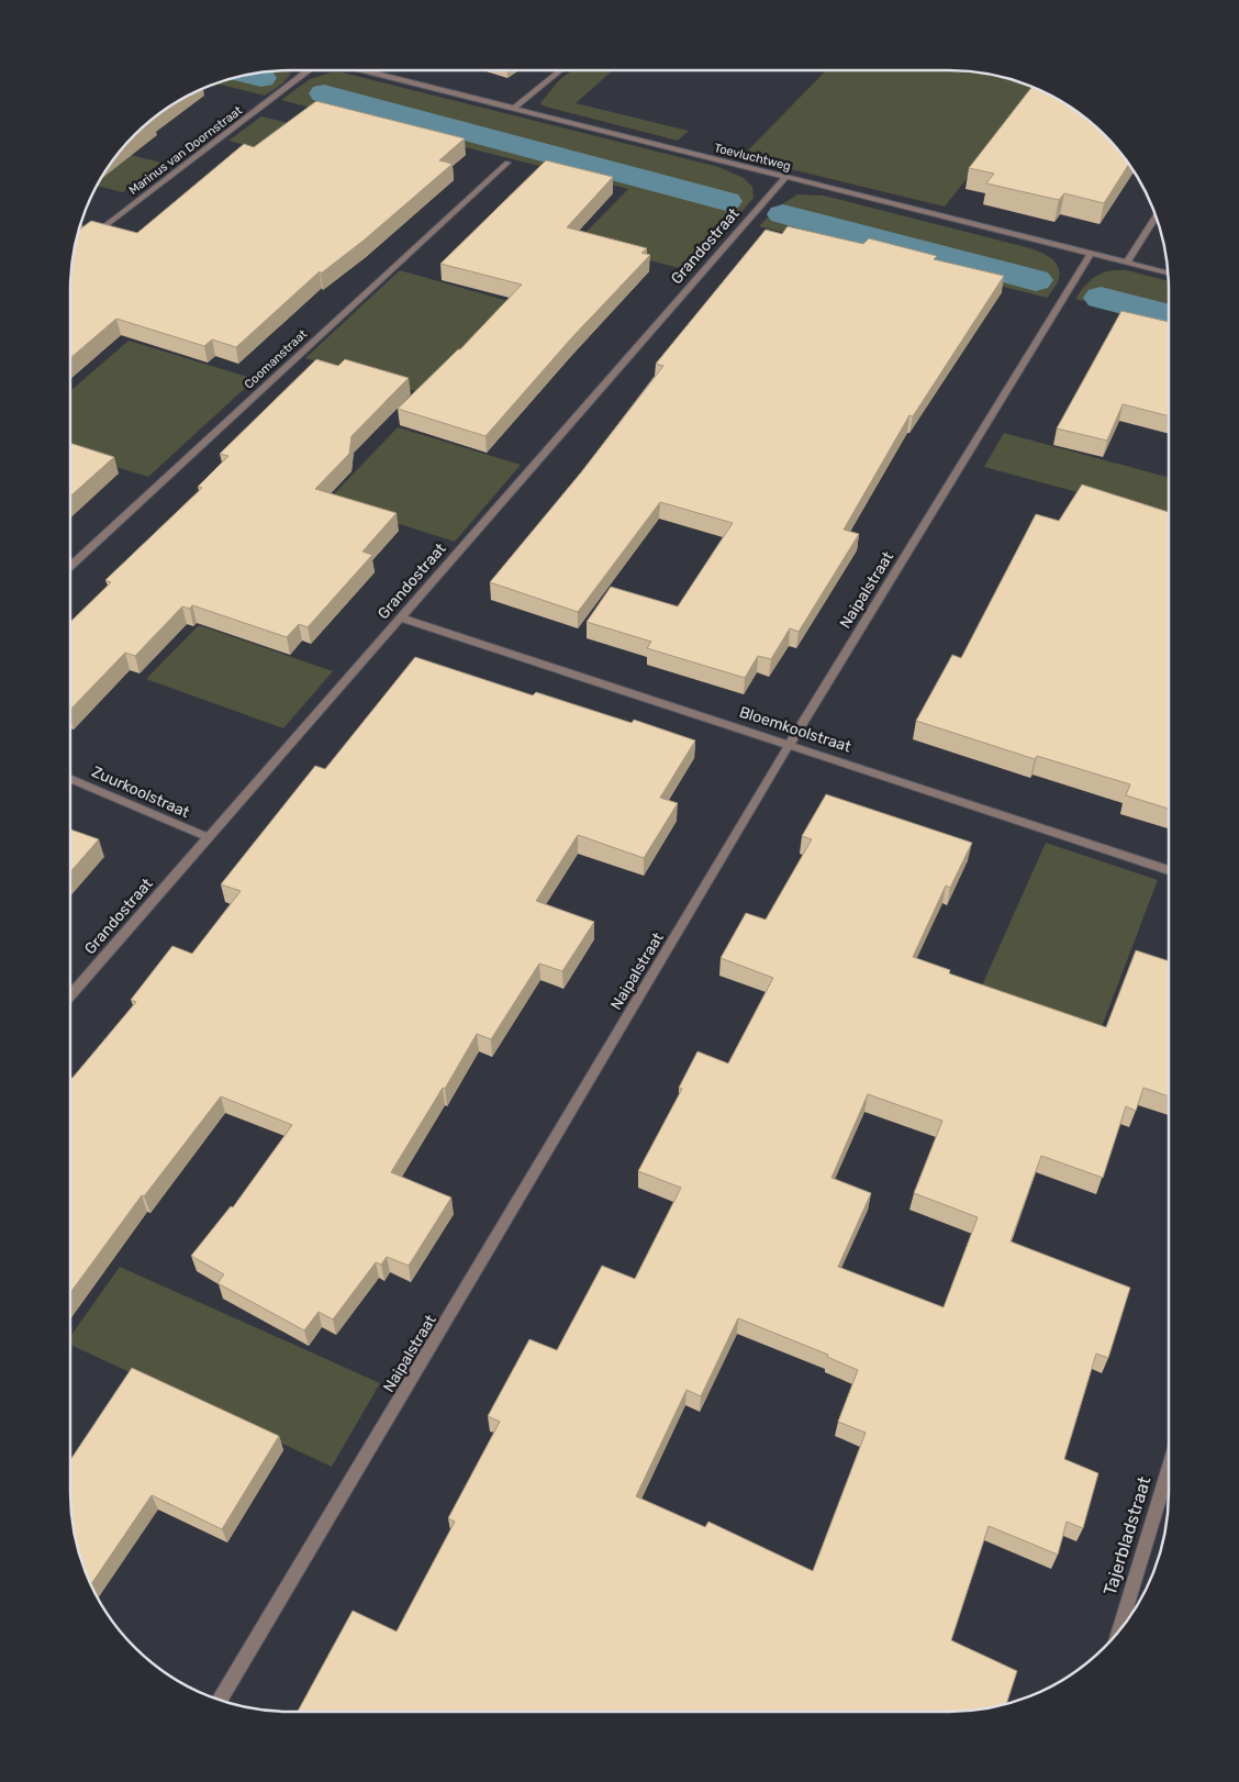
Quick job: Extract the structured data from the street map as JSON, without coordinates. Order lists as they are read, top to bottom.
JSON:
{
  "streets": {
    "street": [
      "Marinus van Doornstraat",
      "Toevluchtweg",
      "Grandostraat",
      "Coomanstraat",
      "Naipalstraat",
      "Bloemkoolstraat",
      "Zuurkoolstraat",
      "Tajerbladstraat"
    ]
  },
  "crossings": [
    ["Toevluchtweg", "Grandostraat"],
    ["Toevluchtweg", "Naipalstraat"],
    ["Grandostraat", "Bloemkoolstraat"],
    ["Grandostraat", "Zuurkoolstraat"],
    ["Naipalstraat", "Bloemkoolstraat"]
  ]
}
